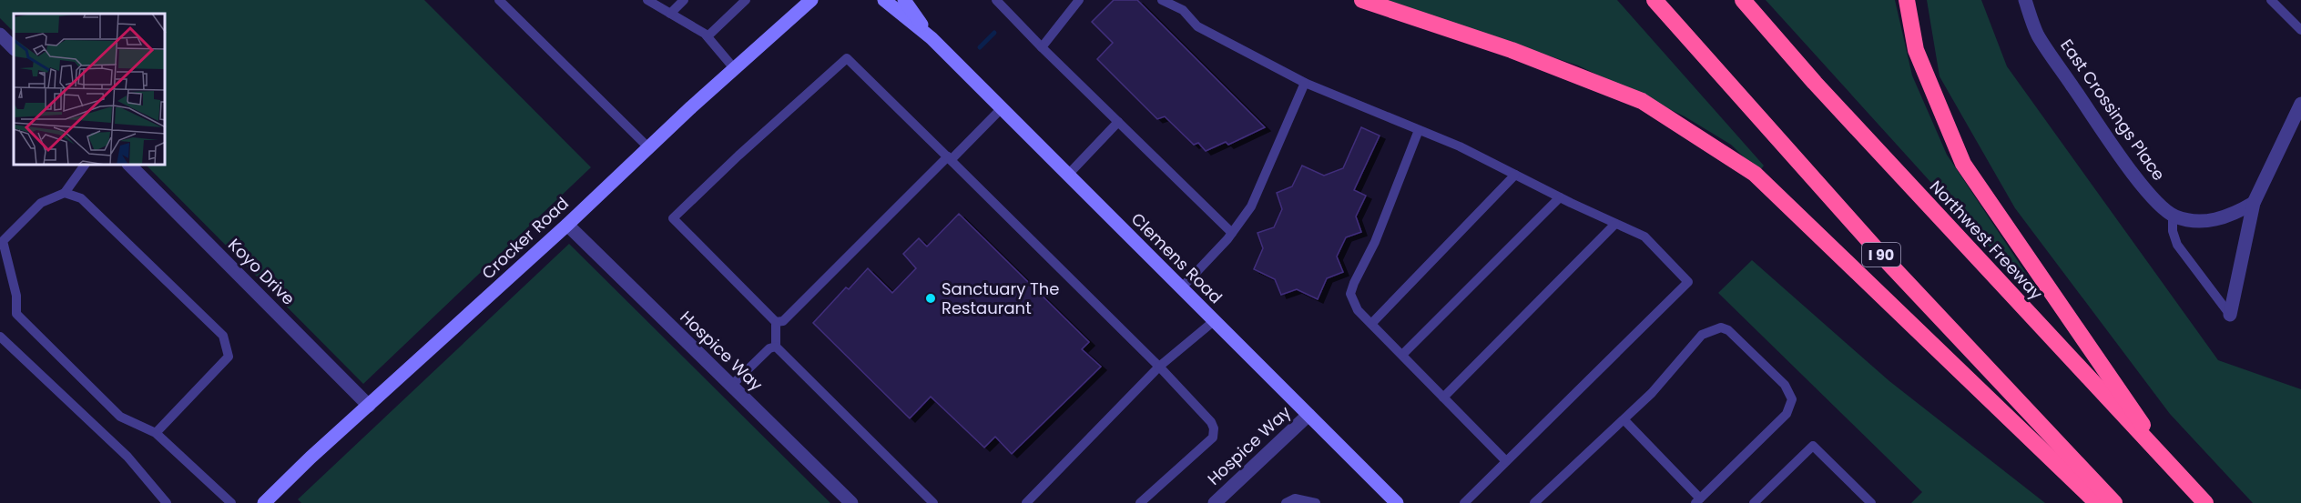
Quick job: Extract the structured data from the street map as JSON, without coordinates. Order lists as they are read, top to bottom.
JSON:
{
  "streets": {
    "highway": ["Northwest Freeway", "I 90"],
    "street": [
      "East Crossings Place",
      "Crocker Road",
      "Clemens Road",
      "Koyo Drive",
      "Hospice Way"
    ]
  },
  "crossings": [
    ["Crocker Road", "Koyo Drive"],
    ["Crocker Road", "Hospice Way"],
    ["Clemens Road", "Hospice Way"]
  ],
  "places": ["Sanctuary The Restaurant"]
}
